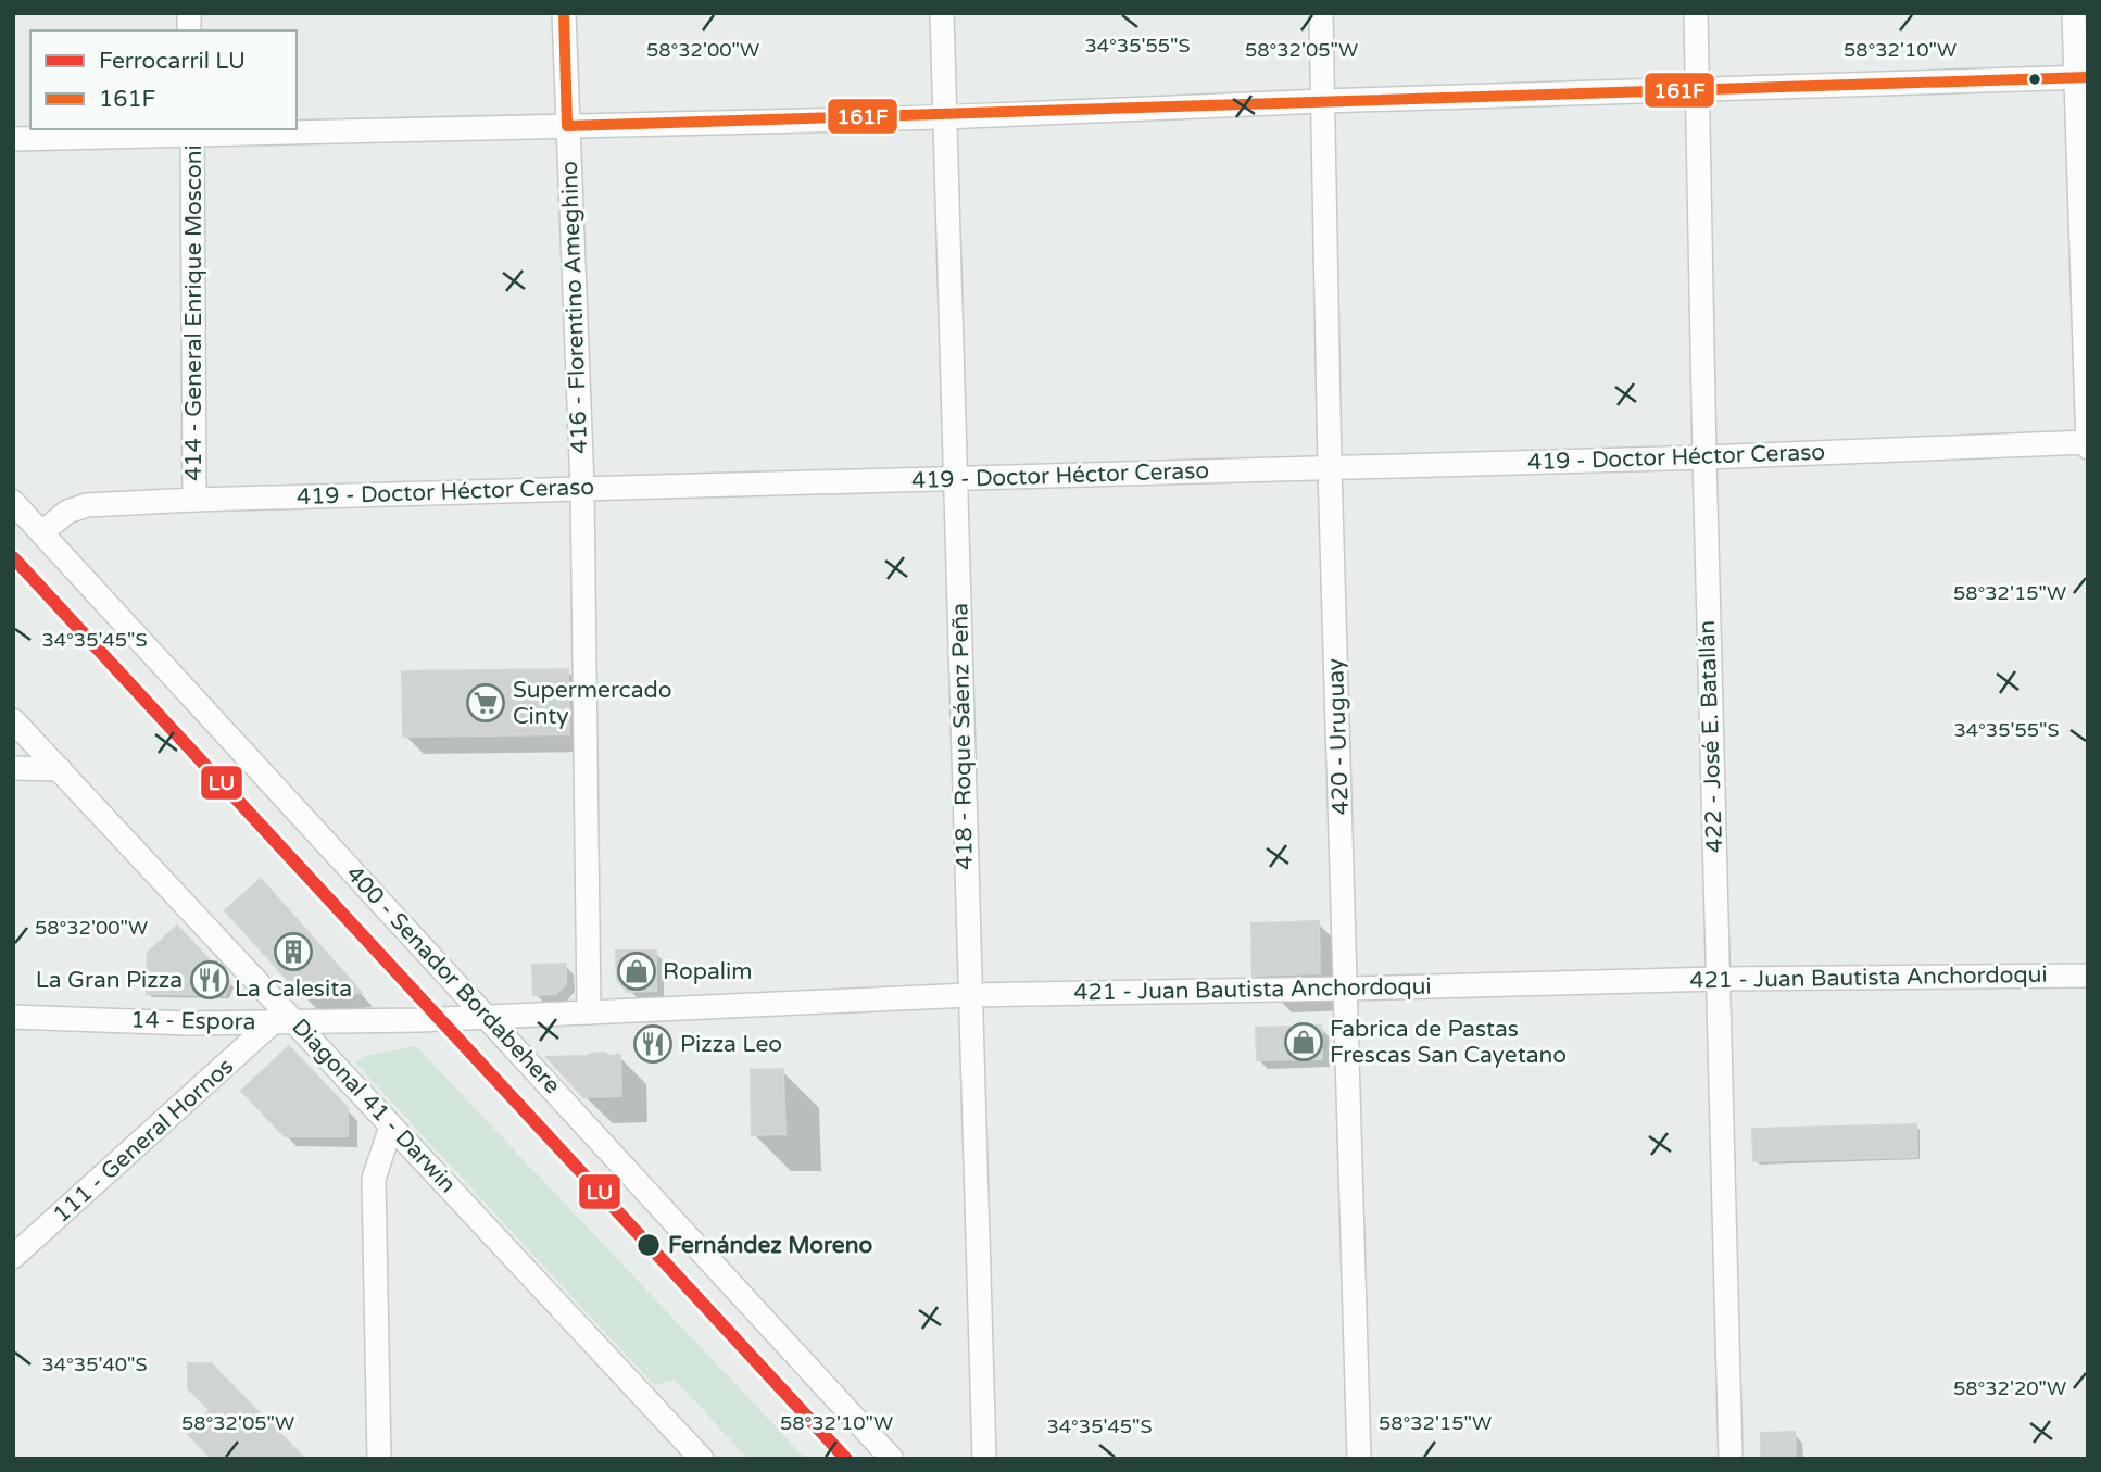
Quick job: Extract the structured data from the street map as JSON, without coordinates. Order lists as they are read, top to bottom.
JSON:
{
  "streets": {
    "street": [
      "416 - Florentino Ameghino",
      "414 - General Enrique Mosconi",
      "419 - Doctor Héctor Ceraso",
      "418 - Roque Sáenz Peña",
      "420 - Uruguay",
      "422 - José E. Batallán",
      "421 - Juan Bautista Anchordoqui",
      "400 - Senador Bordabehere",
      "14 - Espora",
      "Diagonal 41 - Darwin",
      "111 - General Hornos"
    ]
  },
  "crossings": [
    ["416 - Florentino Ameghino", "419 - Doctor Héctor Ceraso"],
    ["416 - Florentino Ameghino", "421 - Juan Bautista Anchordoqui"],
    ["414 - General Enrique Mosconi", "419 - Doctor Héctor Ceraso"],
    ["419 - Doctor Héctor Ceraso", "418 - Roque Sáenz Peña"],
    ["419 - Doctor Héctor Ceraso", "420 - Uruguay"],
    ["419 - Doctor Héctor Ceraso", "422 - José E. Batallán"],
    ["419 - Doctor Héctor Ceraso", "400 - Senador Bordabehere"],
    ["418 - Roque Sáenz Peña", "421 - Juan Bautista Anchordoqui"],
    ["420 - Uruguay", "421 - Juan Bautista Anchordoqui"],
    ["422 - José E. Batallán", "421 - Juan Bautista Anchordoqui"],
    ["421 - Juan Bautista Anchordoqui", "400 - Senador Bordabehere"],
    ["421 - Juan Bautista Anchordoqui", "14 - Espora"],
    ["14 - Espora", "Diagonal 41 - Darwin"],
    ["14 - Espora", "111 - General Hornos"]
  ],
  "places": {
    "supermarket": ["Supermercado Cinty"],
    "building": ["La Calesita"],
    "shop": ["Ropalim", "Fabrica de Pastas Frescas San Cayetano"],
    "restaurant": ["La Gran Pizza", "Pizza Leo"],
    "other": ["Fernández Moreno"]
  },
  "lines": ["transit line 161F", "rail line LU"],
  "legend": ["Ferrocarril LU", "161F"],
  "coordinates": [
    "34°35'55\"S",
    "58°32'00\"W",
    "58°32'05\"W",
    "58°32'10\"W",
    "58°32'15\"W",
    "34°35'45\"S",
    "34°35'40\"S",
    "58°32'20\"W"
  ]
}
